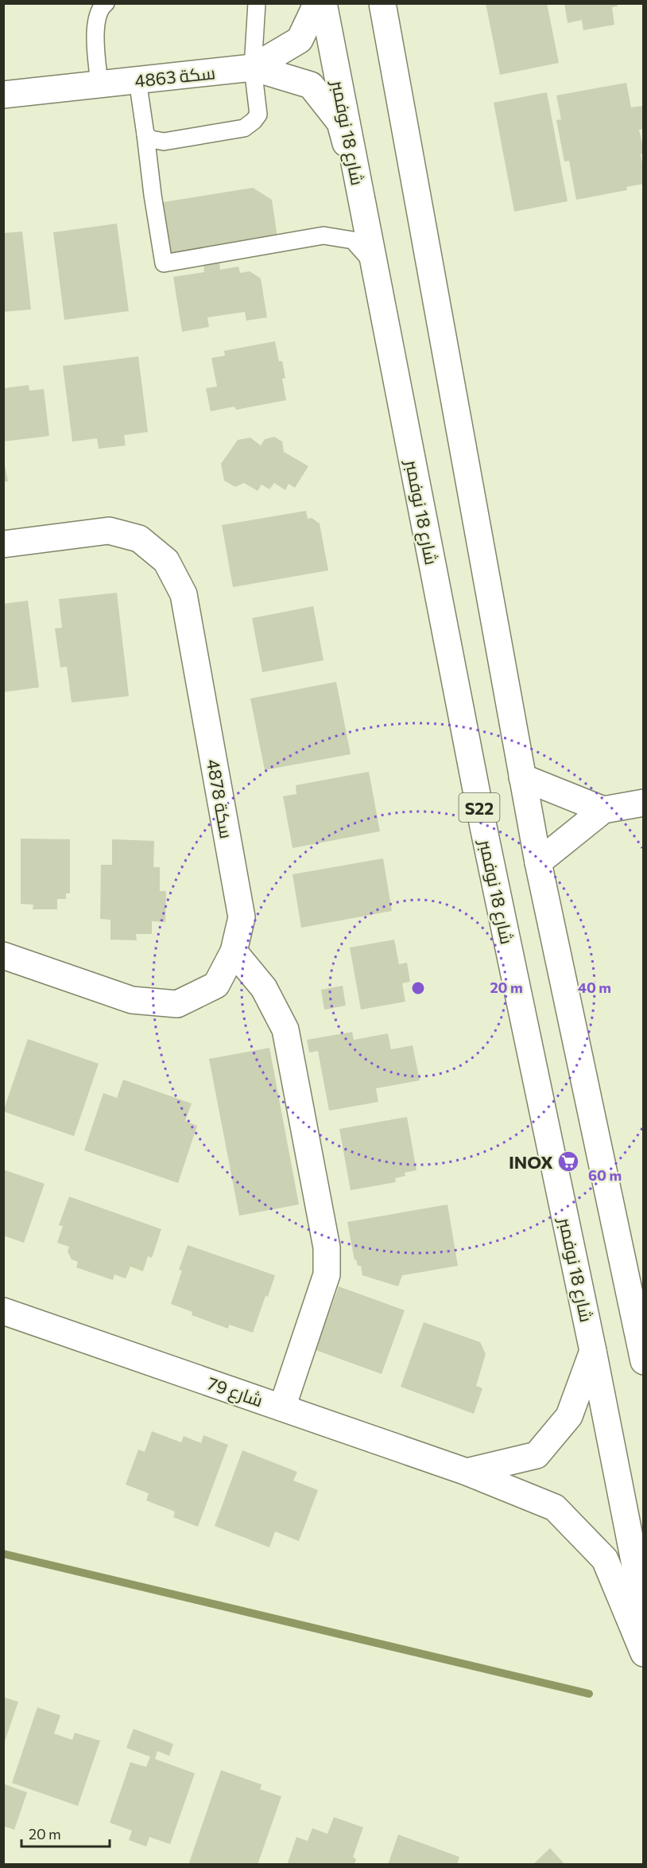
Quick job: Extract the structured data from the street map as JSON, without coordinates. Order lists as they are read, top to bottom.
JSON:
{
  "streets": {
    "street": [
      "سكة 4863",
      "شارع 18 نوفمبر",
      "سكة 4878",
      "S22",
      "79 شارع"
    ]
  },
  "places": {
    "supermarket": ["INOX"]
  },
  "scale_bar": "20 m",
  "rings": ["20 m", "40 m", "60 m"]
}
